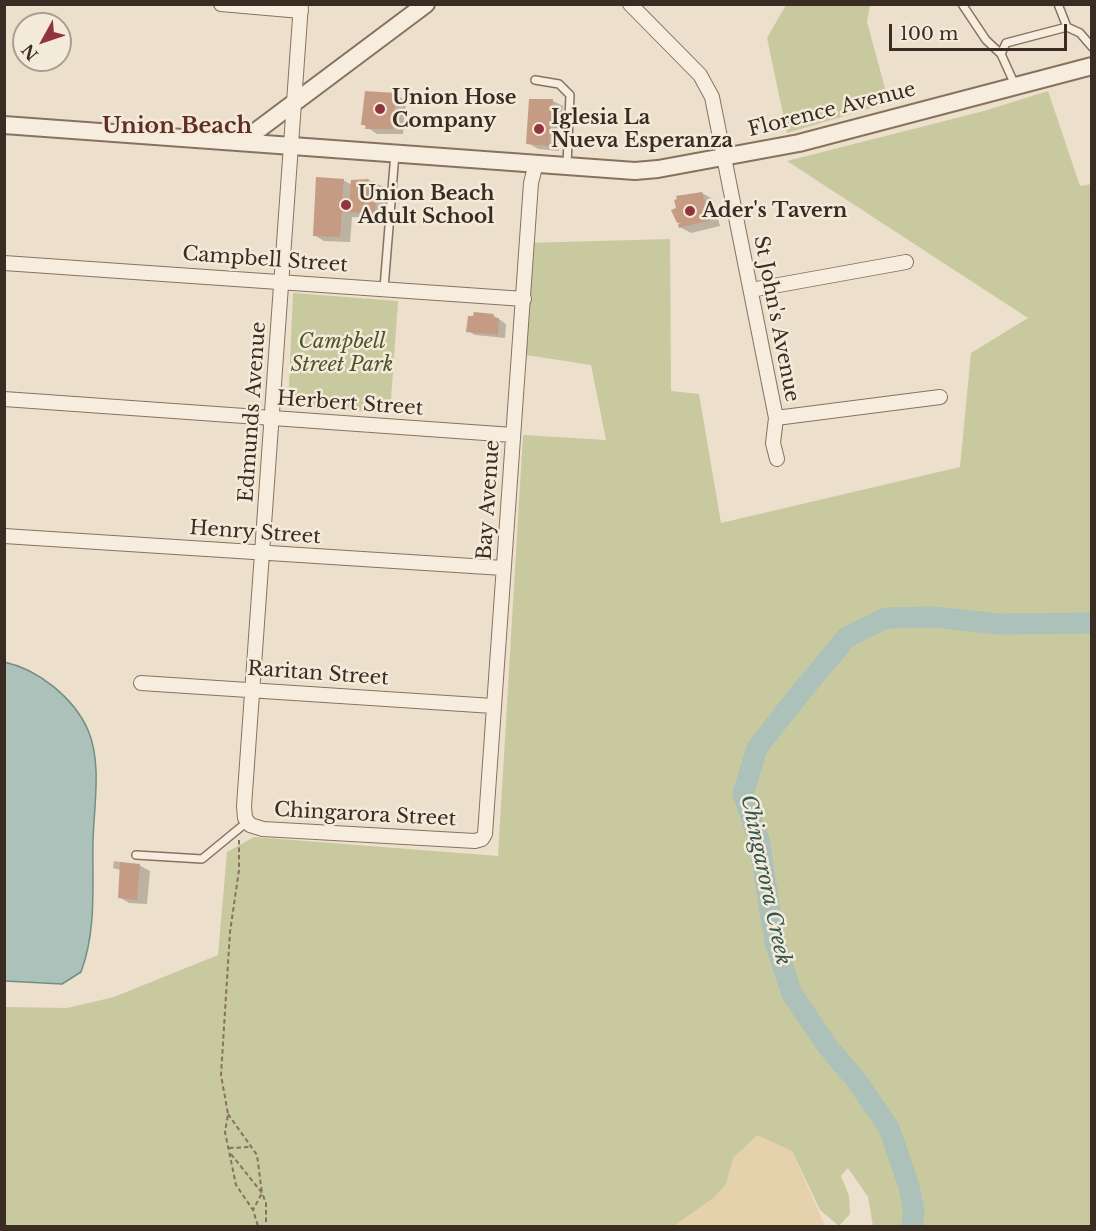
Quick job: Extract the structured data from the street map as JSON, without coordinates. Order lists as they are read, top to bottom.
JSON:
{
  "streets": {
    "street": [
      "Florence Avenue",
      "Campbell Street",
      "St John's Avenue",
      "Herbert Street",
      "Edmunds Avenue",
      "Bay Avenue",
      "Henry Street",
      "Raritan Street",
      "Chingarora Street"
    ]
  },
  "crossings": [
    ["Florence Avenue", "St John's Avenue"],
    ["Florence Avenue", "Edmunds Avenue"],
    ["Florence Avenue", "Bay Avenue"],
    ["Campbell Street", "Edmunds Avenue"],
    ["Campbell Street", "Bay Avenue"],
    ["Herbert Street", "Edmunds Avenue"],
    ["Herbert Street", "Bay Avenue"],
    ["Edmunds Avenue", "Henry Street"],
    ["Edmunds Avenue", "Raritan Street"],
    ["Edmunds Avenue", "Chingarora Street"],
    ["Bay Avenue", "Henry Street"],
    ["Bay Avenue", "Raritan Street"],
    ["Bay Avenue", "Chingarora Street"]
  ],
  "districts": ["Union Beach"],
  "water": ["Chingarora Creek"],
  "parks": ["Campbell Street Park"],
  "places": [
    "Union Hose Company",
    "Iglesia La Nueva Esperanza",
    "Union Beach Adult School",
    "Ader's Tavern"
  ],
  "scale_bar": "100 m",
  "north": "bottom left"
}
